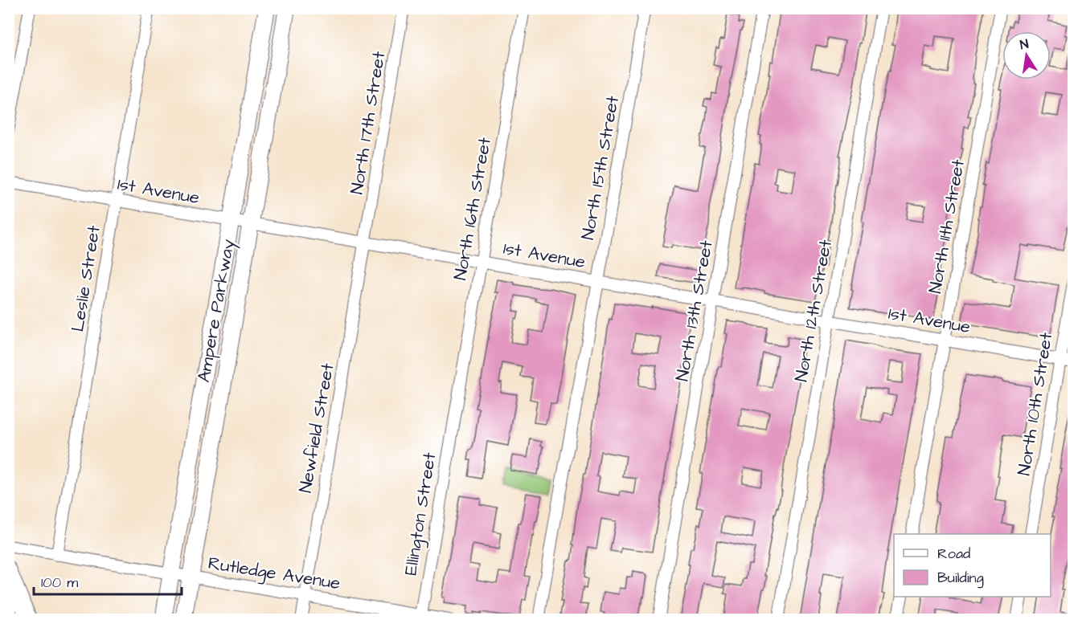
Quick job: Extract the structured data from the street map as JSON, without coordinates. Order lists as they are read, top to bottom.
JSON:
{
  "streets": {
    "street": [
      "North 17th Street",
      "North 15th Street",
      "1st Avenue",
      "North 16th Street",
      "North 11th Street",
      "Leslie Street",
      "Ampere Parkway",
      "North 13th Street",
      "North 12th Street",
      "North 10th Street",
      "Newfield Street",
      "Ellington Street",
      "Rutledge Avenue"
    ]
  },
  "crossings": [
    ["North 17th Street", "1st Avenue"],
    ["North 17th Street", "Newfield Street"],
    ["North 15th Street", "1st Avenue"],
    ["1st Avenue", "North 16th Street"],
    ["1st Avenue", "North 11th Street"],
    ["1st Avenue", "Leslie Street"],
    ["1st Avenue", "Ampere Parkway"],
    ["1st Avenue", "North 13th Street"],
    ["1st Avenue", "North 12th Street"],
    ["1st Avenue", "North 10th Street"],
    ["1st Avenue", "Newfield Street"],
    ["North 16th Street", "Ellington Street"],
    ["Leslie Street", "Rutledge Avenue"],
    ["Ampere Parkway", "Rutledge Avenue"],
    ["Newfield Street", "Rutledge Avenue"],
    ["Ellington Street", "Rutledge Avenue"]
  ],
  "legend": ["Road", "Building"],
  "scale_bar": "100 m",
  "north": "top"
}
